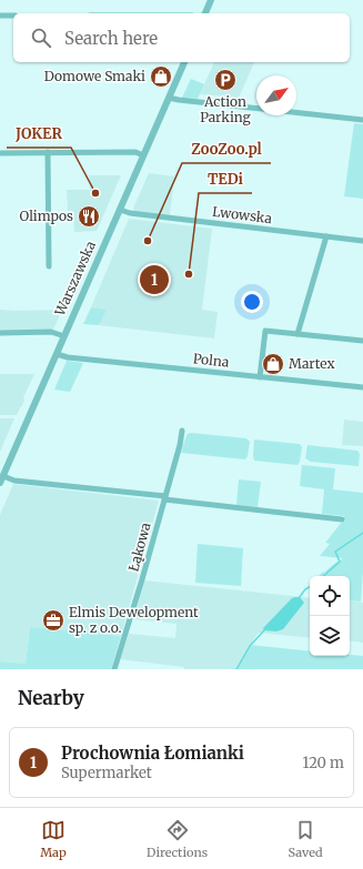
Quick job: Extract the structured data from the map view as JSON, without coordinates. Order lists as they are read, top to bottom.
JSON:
{
  "streets": {
    "street": [
      "Lwowska",
      "Warszawska",
      "Polna",
      "Łąkowa"
    ]
  },
  "crossings": [
    ["Lwowska", "Warszawska"],
    ["Warszawska", "Polna"]
  ],
  "places": {
    "shop": ["Domowe Smaki", "Martex"],
    "parking": ["Action Parking"],
    "other": ["JOKER", "ZooZoo.pl", "TEDi"],
    "restaurant": ["Olimpos"],
    "office": ["Elmis Dewelopment sp. z o.o."]
  },
  "north": "top right",
  "page": {
    "search": "Search here",
    "pins": "1",
    "heading": "Nearby",
    "list": [
      {
        "mark": "1",
        "name": "Prochownia Łomianki",
        "note": "Supermarket",
        "value": "120 m"
      }
    ],
    "nav": ["Map", "Directions", "Saved"]
  }
}
